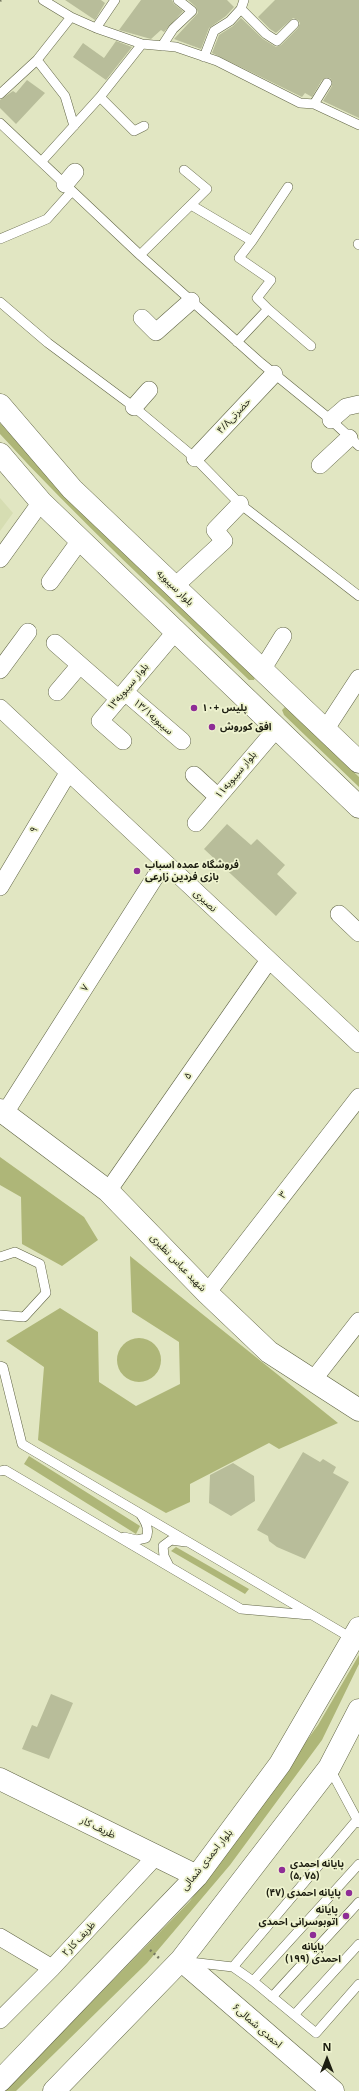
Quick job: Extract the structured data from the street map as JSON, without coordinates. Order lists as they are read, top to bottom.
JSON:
{
  "streets": {
    "main road": [
      "بلوار سیبویه",
      "شهید عباس نظیری",
      "ظریف کار",
      "بلوار احمدی شمالی",
      "احمدی شمالی۶"
    ],
    "street": [
      "حضرتی۴/۸",
      "بلوار سیبویه۱۳",
      "سیبویه۱۳/۱",
      "بلوار سیبویه۱۱",
      "۹",
      "نصیری",
      "۷",
      "۵",
      "۳",
      "۲ظریف کار"
    ]
  },
  "crossings": [
    ["بلوار سیبویه۱۳", "سیبویه۱۳/۱"],
    ["۹", "نصیری"],
    ["نصیری", "۷"],
    ["نصیری", "۵"],
    ["۷", "شهید عباس نظیری"],
    ["۵", "شهید عباس نظیری"],
    ["۳", "شهید عباس نظیری"],
    ["ظریف کار", "بلوار احمدی شمالی"],
    ["ظریف کار", "۲ظریف کار"]
  ],
  "places": [
    "پلیس +۱۰",
    "افق کوروش",
    "فروشگاه عمده اسباب بازی فردین زارعی",
    "پایانه احمدی (۵, ۷۵)",
    "پایانه احمدی (۴۷)",
    "پایانه اتوبوسرانی احمدی",
    "پایانه احمدی (۱۹۹)"
  ],
  "north": "top"
}
